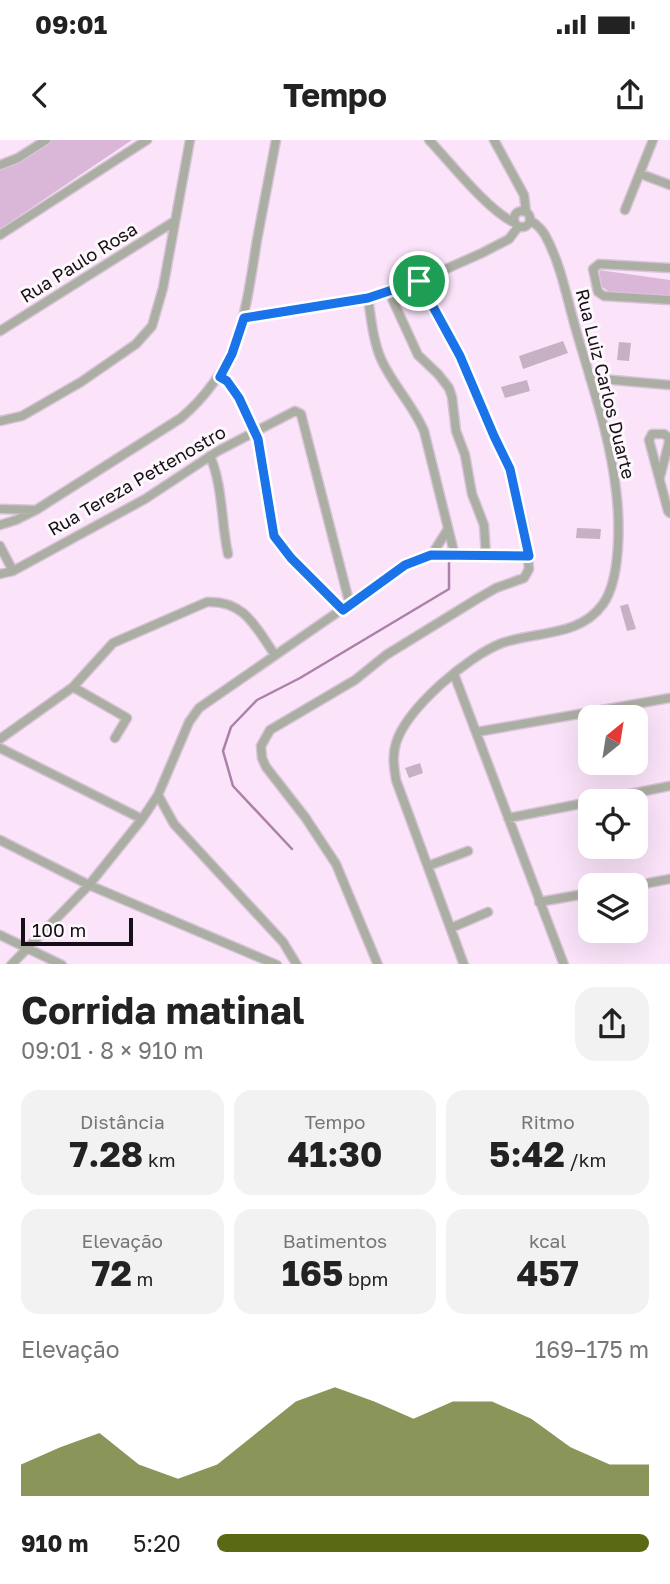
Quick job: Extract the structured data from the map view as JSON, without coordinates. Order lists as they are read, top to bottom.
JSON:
{
  "streets": {
    "street": ["Rua Paulo Rosa", "Rua Luiz Carlos Duarte", "Rua Tereza Pettenostro"]
  },
  "scale_bar": "100 m",
  "north": "top right",
  "page": {
    "status": "09:01",
    "header": "Tempo",
    "scale": "100 m",
    "heading": ["Corrida matinal", "09:01 · 8 × 910 m"],
    "stats": [
      ["Distância", "7.28 km"],
      ["Tempo", "41:30"],
      ["Ritmo", "5:42 /km"],
      ["Elevação", "72 m"],
      ["Batimentos", "165 bpm"],
      ["kcal", "457"]
    ],
    "chart": ["Elevação", "169–175 m"],
    "list": [
      {
        "name": "910 m",
        "note": "5:20"
      }
    ]
  }
}
